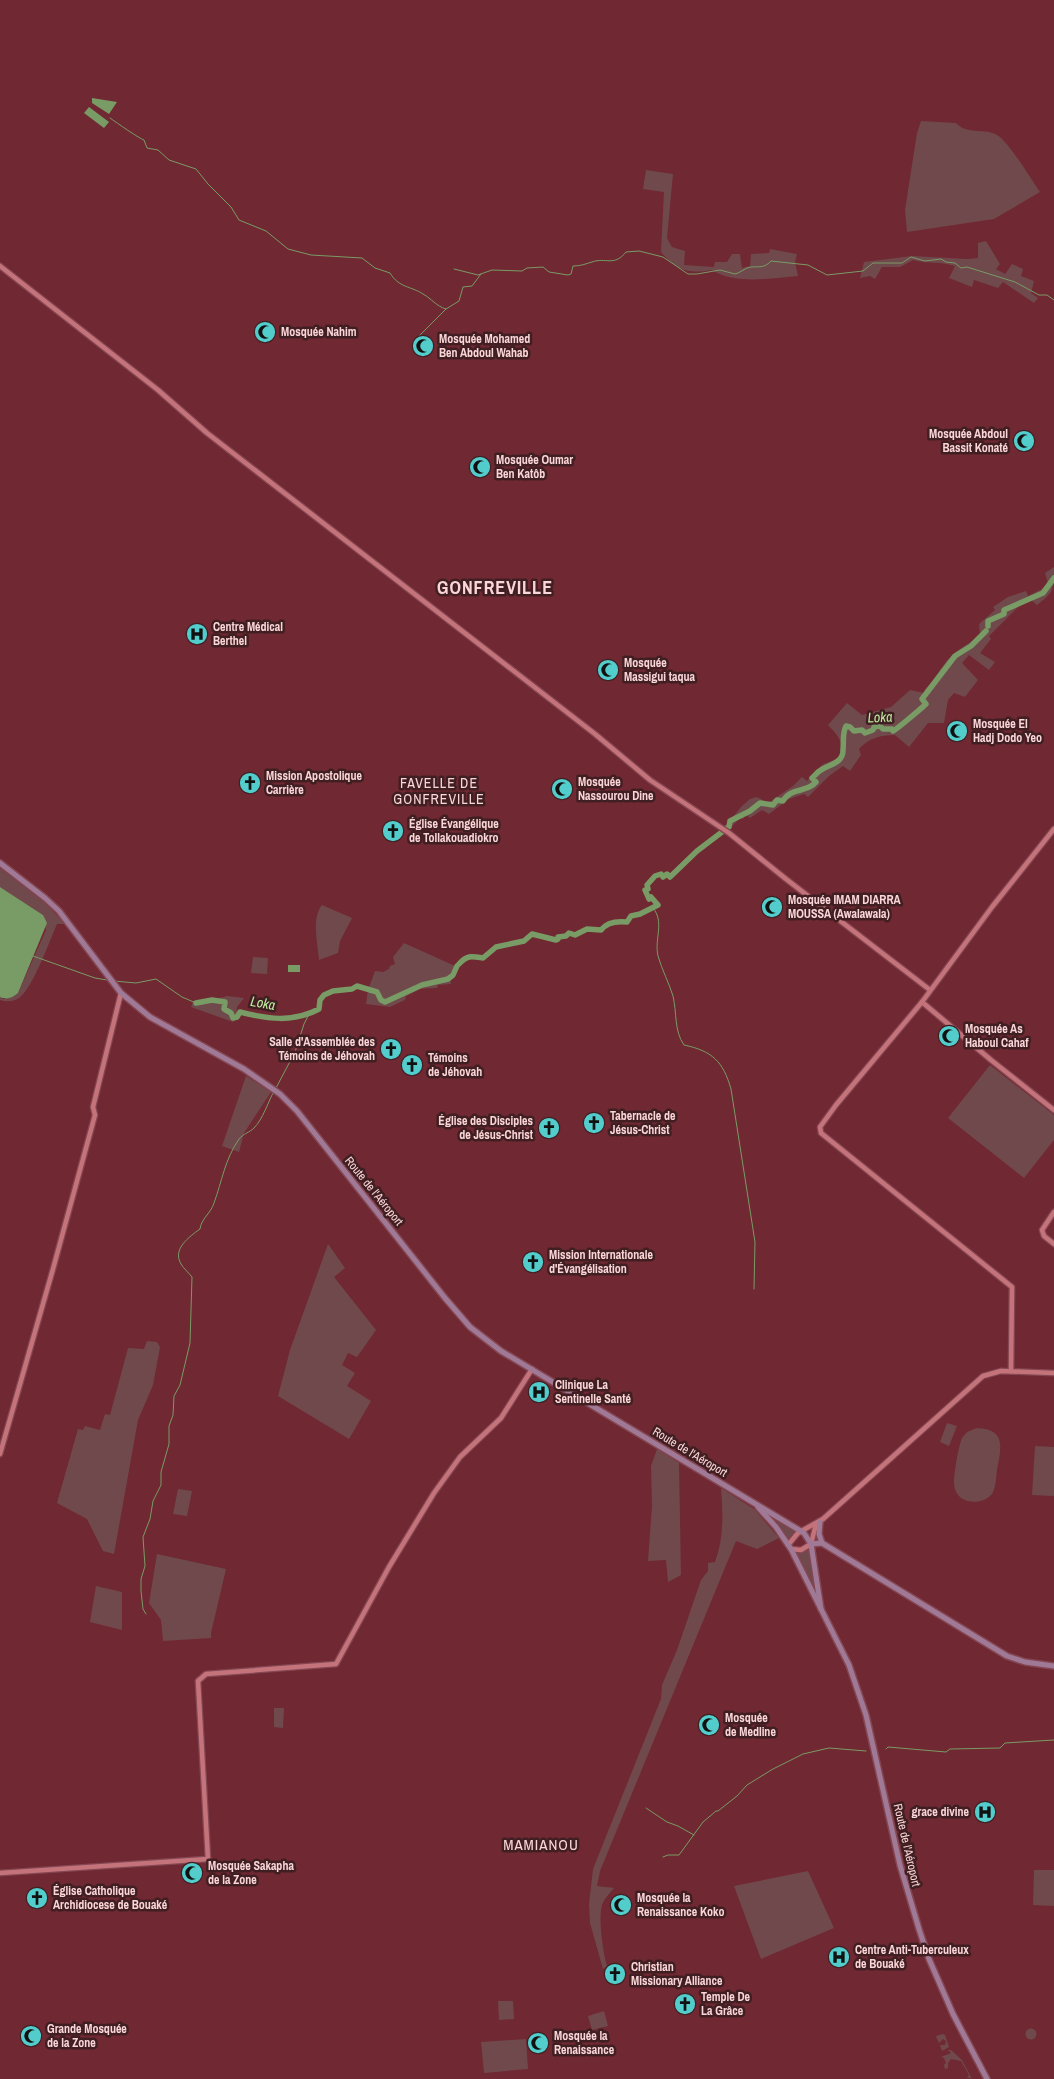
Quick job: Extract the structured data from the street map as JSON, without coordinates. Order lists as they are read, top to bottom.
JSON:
{
  "streets": {
    "main road": ["Route de l'Aéroport"]
  },
  "districts": ["GONFREVILLE", "FAVELLE DE GONFREVILLE", "MAMIANOU"],
  "water": ["Loka"],
  "places": {
    "mosque": [
      "Mosquée Nahim",
      "Mosquée Mohamed Ben Abdoul Wahab",
      "Mosquée Abdoul Bassit Konaté",
      "Mosquée Oumar Ben Katôb",
      "Mosquée Massigui taqua",
      "Mosquée El Hadj Dodo Yeo",
      "Mosquée Nassourou Dine",
      "Mosquée IMAM DIARRA MOUSSA (Awalawala)",
      "Mosquée As Haboul Cahaf",
      "Mosquée de Medline",
      "Mosquée Sakapha de la Zone",
      "Mosquée la Renaissance Koko",
      "Grande Mosquée de la Zone",
      "Mosquée la Renaissance"
    ],
    "hospital": [
      "Centre Médical Berthel",
      "Clinique La Sentinelle Santé",
      "grace divine",
      "Centre Anti-Tuberculeux de Bouaké"
    ],
    "church": [
      "Mission Apostolique Carrière",
      "Église Évangélique de Tollakouadiokro",
      "Salle d'Assemblée des Témoins de Jéhovah",
      "Témoins de Jéhovah",
      "Tabernacle de Jésus-Christ",
      "Église des Disciples de Jésus-Christ",
      "Mission Internationale d'Évangélisation",
      "Église Catholique Archidiocese de Bouaké",
      "Christian Missionary Alliance",
      "Temple De La Grâce"
    ]
  }
}
